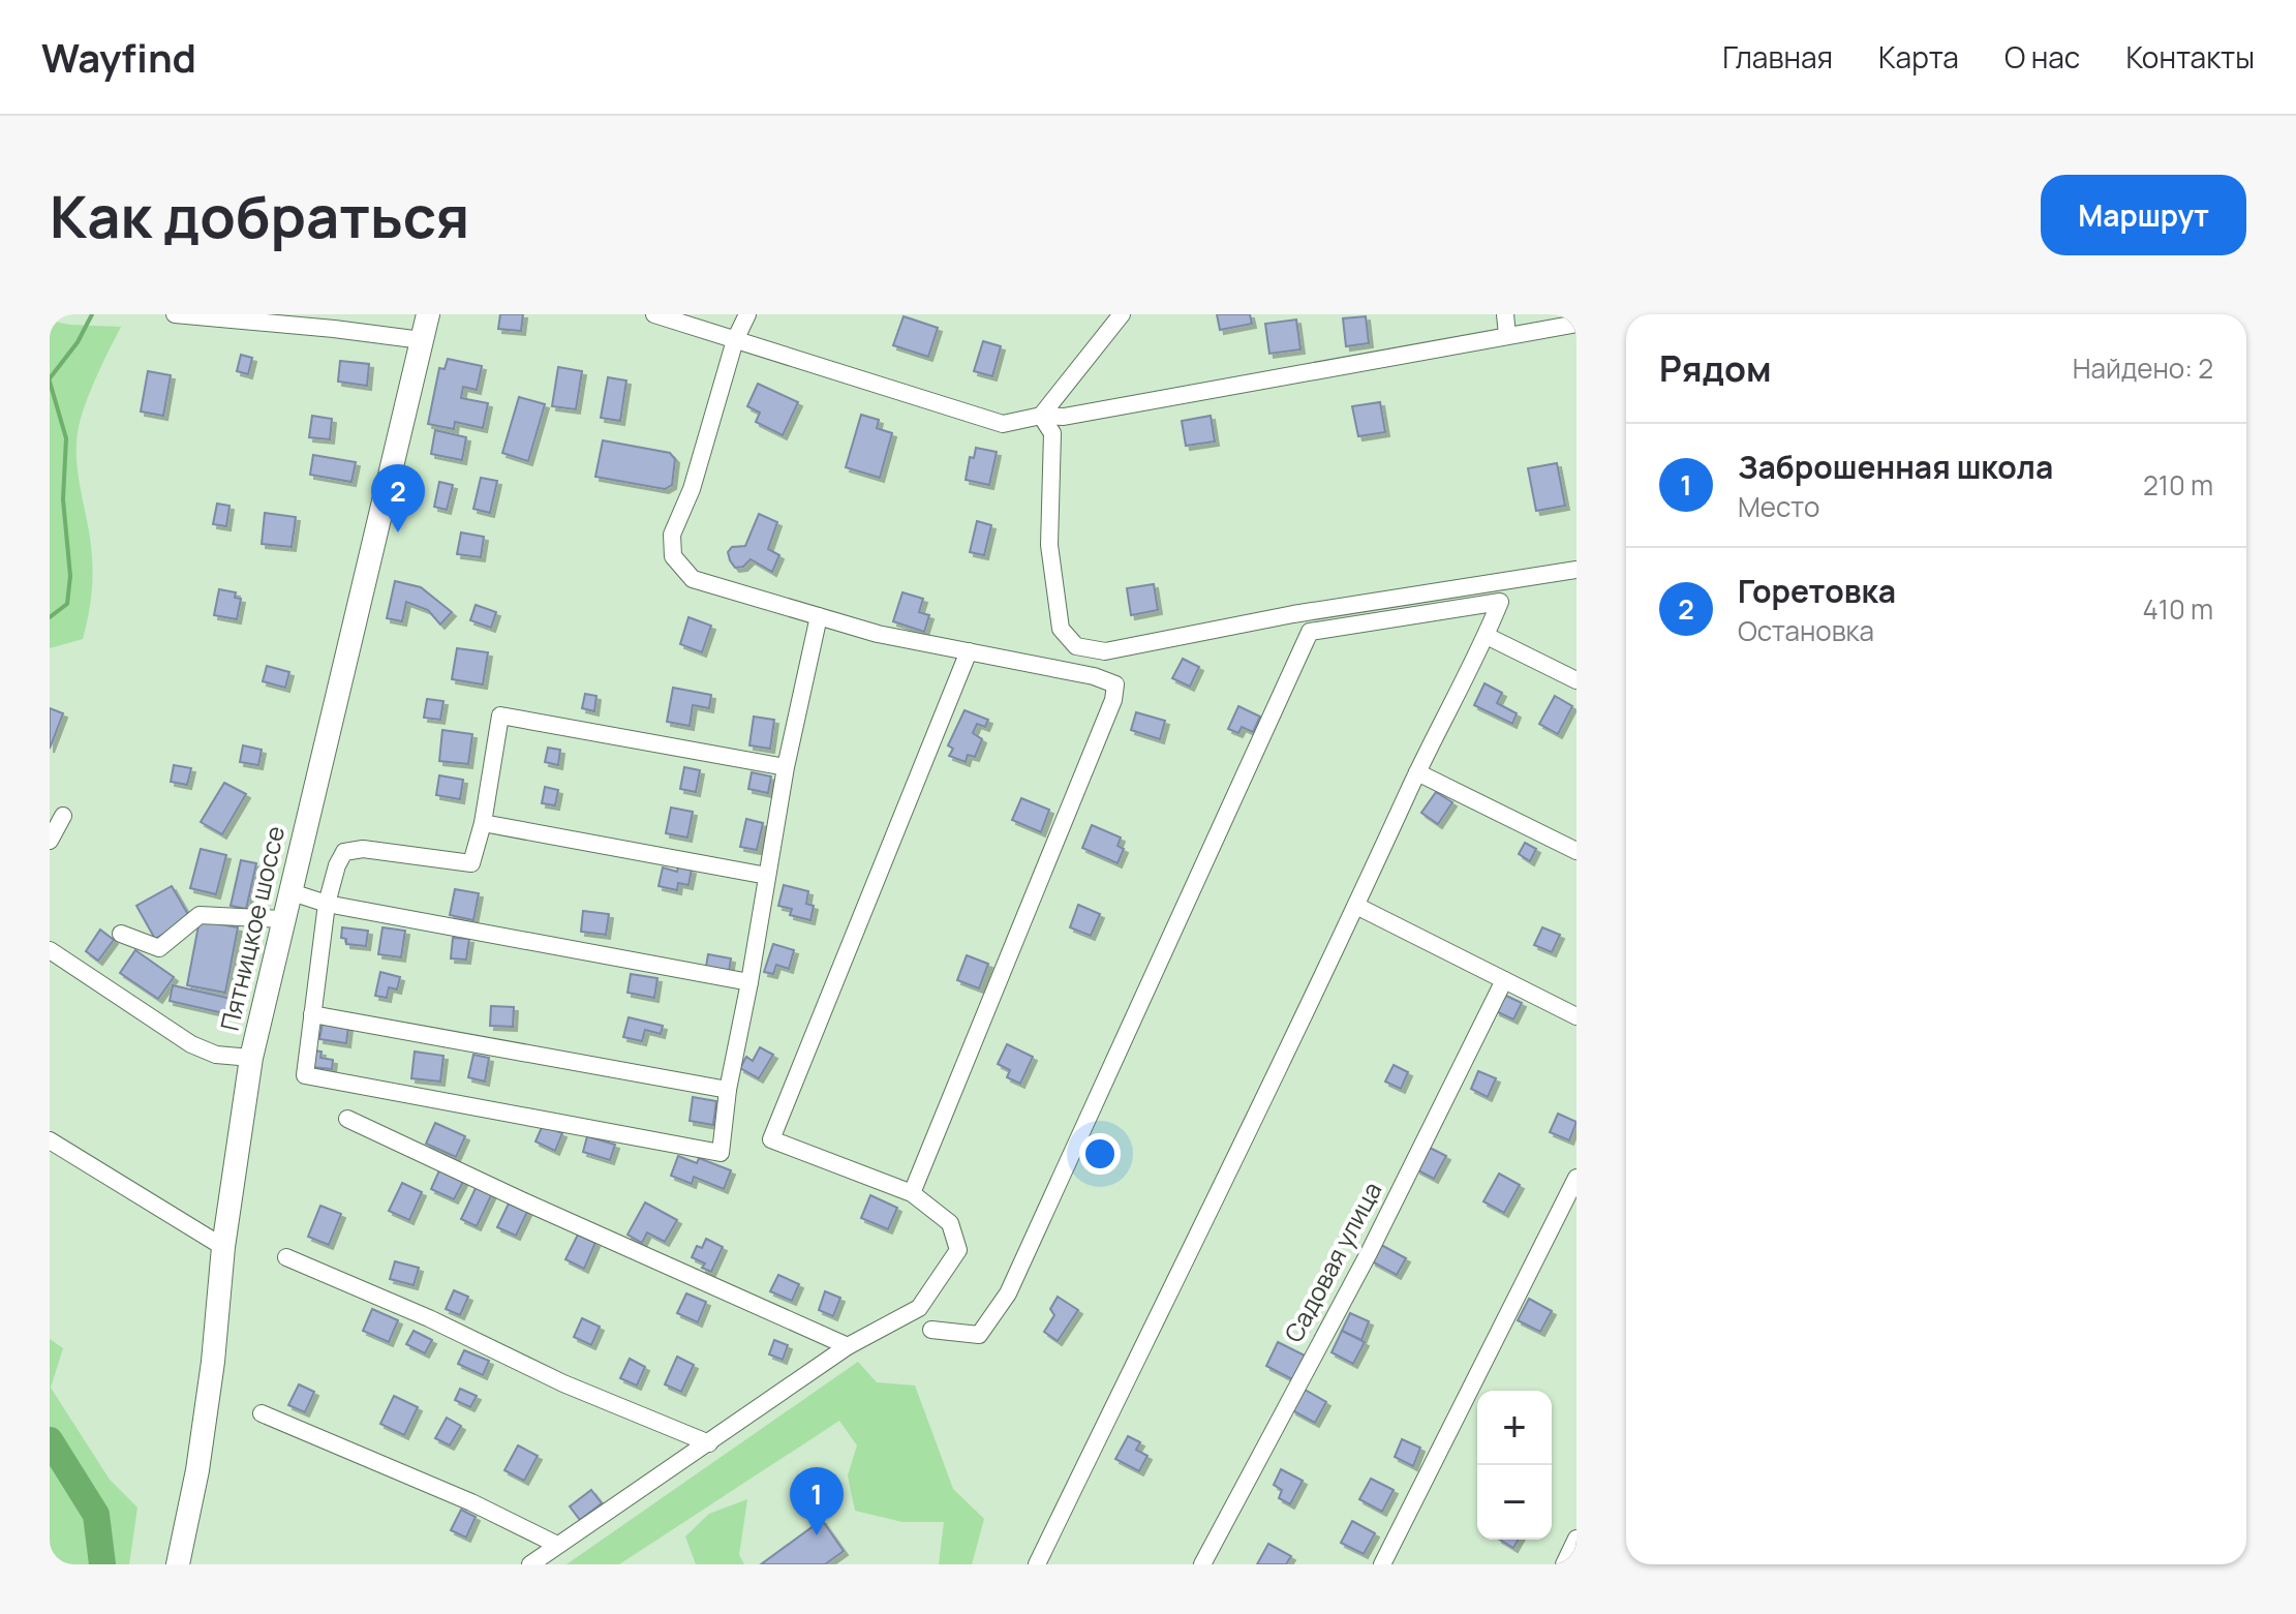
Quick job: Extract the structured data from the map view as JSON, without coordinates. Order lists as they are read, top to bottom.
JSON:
{
  "streets": {
    "main road": ["Пятницкое шоссе"],
    "street": ["Садовая улица"]
  },
  "page": {
    "header": "Wayfind",
    "nav": [
      "Главная",
      "Карта",
      "О нас",
      "Контакты"
    ],
    "buttons": "Маршрут",
    "title": "Как добраться",
    "heading": ["Рядом", "Найдено: 2"],
    "list": [
      {
        "mark": "1",
        "name": "Заброшенная школа",
        "note": "Место",
        "value": "210 m"
      },
      {
        "mark": "2",
        "name": "Горетовка",
        "note": "Остановка",
        "value": "410 m"
      }
    ],
    "pins": ["2", "1"],
    "map_buttons": ["+", "−"]
  }
}
